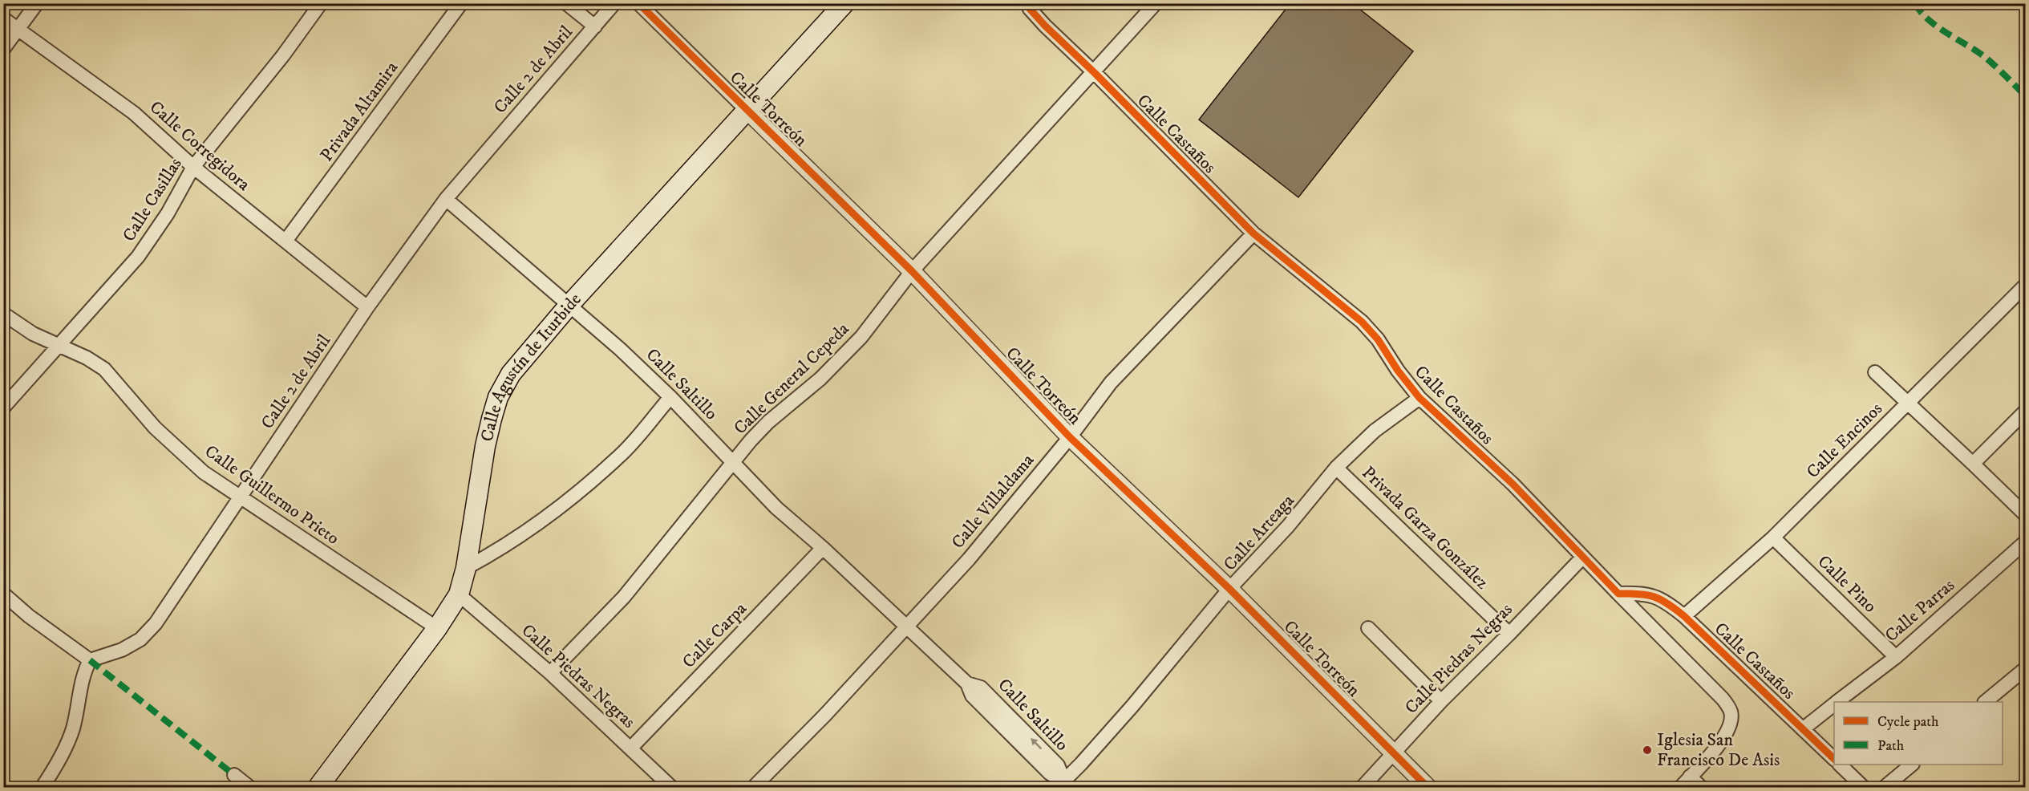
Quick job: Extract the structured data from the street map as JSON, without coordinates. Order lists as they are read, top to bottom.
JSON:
{
  "streets": {
    "main road": ["Calle Agustín de Iturbide"],
    "street": [
      "Calle 2 de Abril",
      "Calle Torreón",
      "Privada Altamira",
      "Calle Castaños",
      "Calle Corregidora",
      "Calle Casillas",
      "Calle General Cepeda",
      "Calle Saltillo",
      "Calle Encinos",
      "Calle Guillermo Prieto",
      "Calle Villaldama",
      "Privada Garza González",
      "Calle Arteaga",
      "Calle Pino",
      "Calle Parras",
      "Calle Carpa",
      "Calle Piedras Negras"
    ]
  },
  "crossings": [
    ["Calle 2 de Abril", "Calle Corregidora"],
    ["Calle 2 de Abril", "Calle Saltillo"],
    ["Calle 2 de Abril", "Calle Guillermo Prieto"],
    ["Calle Torreón", "Calle Agustín de Iturbide"],
    ["Calle Torreón", "Calle General Cepeda"],
    ["Calle Torreón", "Calle Villaldama"],
    ["Calle Torreón", "Calle Arteaga"],
    ["Calle Torreón", "Calle Piedras Negras"],
    ["Privada Altamira", "Calle Corregidora"],
    ["Calle Castaños", "Calle General Cepeda"],
    ["Calle Castaños", "Calle Encinos"],
    ["Calle Castaños", "Calle Villaldama"],
    ["Calle Castaños", "Calle Arteaga"],
    ["Calle Castaños", "Calle Parras"],
    ["Calle Castaños", "Calle Piedras Negras"],
    ["Calle Corregidora", "Calle Casillas"],
    ["Calle Casillas", "Calle Guillermo Prieto"],
    ["Calle Agustín de Iturbide", "Calle Saltillo"],
    ["Calle Agustín de Iturbide", "Calle Guillermo Prieto"],
    ["Calle Agustín de Iturbide", "Calle Piedras Negras"],
    ["Calle General Cepeda", "Calle Saltillo"],
    ["Calle General Cepeda", "Calle Piedras Negras"],
    ["Calle Saltillo", "Calle Villaldama"],
    ["Calle Saltillo", "Calle Arteaga"],
    ["Calle Saltillo", "Calle Carpa"],
    ["Calle Encinos", "Calle Pino"],
    ["Privada Garza González", "Calle Arteaga"],
    ["Privada Garza González", "Calle Piedras Negras"],
    ["Calle Pino", "Calle Parras"],
    ["Calle Carpa", "Calle Piedras Negras"]
  ],
  "places": ["Iglesia San Francisco De Asis"],
  "legend": ["Cycle path", "Path"]
}
